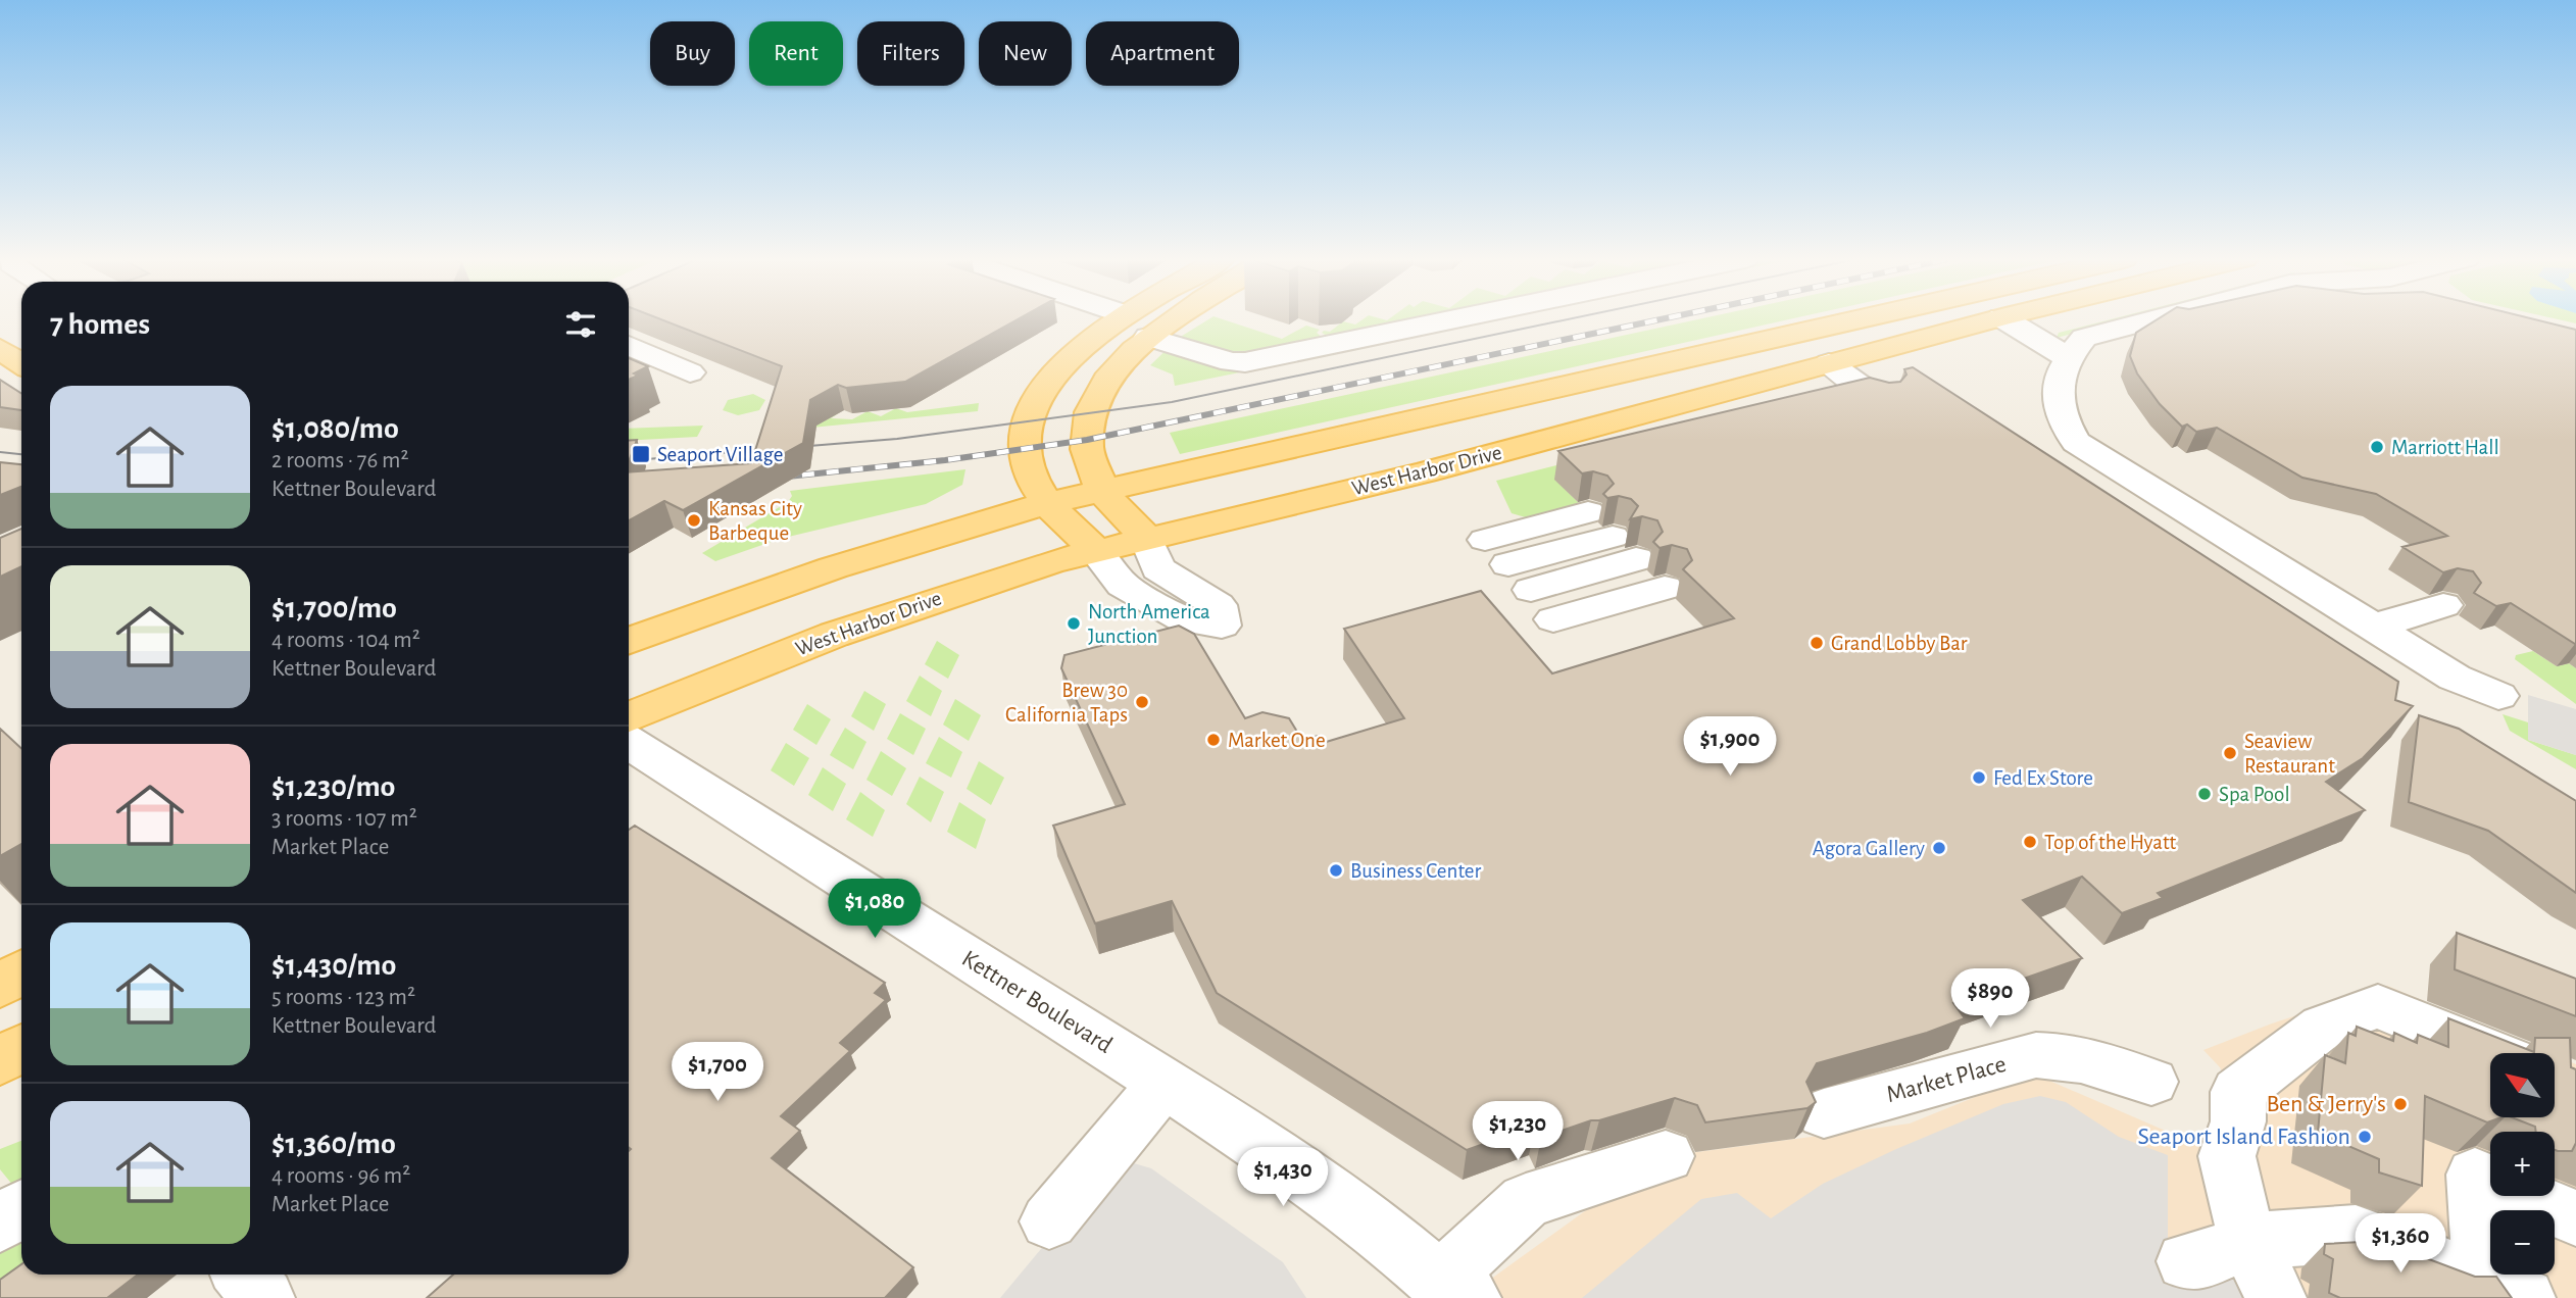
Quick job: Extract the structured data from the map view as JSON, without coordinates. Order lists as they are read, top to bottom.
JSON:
{
  "streets": {
    "main road": ["West Harbor Drive"],
    "street": ["Kettner Boulevard", "Market Place"]
  },
  "places": {
    "other": [
      "Marriott Hall",
      "Kansas City Barbeque",
      "North America Junction",
      "Grand Lobby Bar",
      "Brew 30 California Taps",
      "Market One",
      "Seaview Restaurant",
      "Fed Ex Store",
      "Spa Pool",
      "Top of the Hyatt",
      "Agora Gallery",
      "Business Center",
      "Ben & Jerry's",
      "Seaport Island Fashion"
    ],
    "transit": ["Seaport Village"]
  },
  "north": "top left",
  "page": {
    "chip": [
      "Buy",
      "Rent",
      "Filters",
      "New",
      "Apartment"
    ],
    "heading": "7 homes",
    "list": [
      {
        "name": "$1,080/mo",
        "note": "2 rooms · 76 m² · Kettner Boulevard"
      },
      {
        "name": "$1,700/mo",
        "note": "4 rooms · 104 m² · Kettner Boulevard"
      },
      {
        "name": "$1,230/mo",
        "note": "3 rooms · 107 m² · Market Place"
      },
      {
        "name": "$1,430/mo",
        "note": "5 rooms · 123 m² · Kettner Boulevard"
      },
      {
        "name": "$1,360/mo",
        "note": "4 rooms · 96 m² · Market Place"
      }
    ],
    "price": [
      "$1,900",
      "$1,080",
      "$890",
      "$1,700",
      "$1,230",
      "$1,430",
      "$1,360"
    ],
    "map_buttons": ["+", "−"]
  }
}
